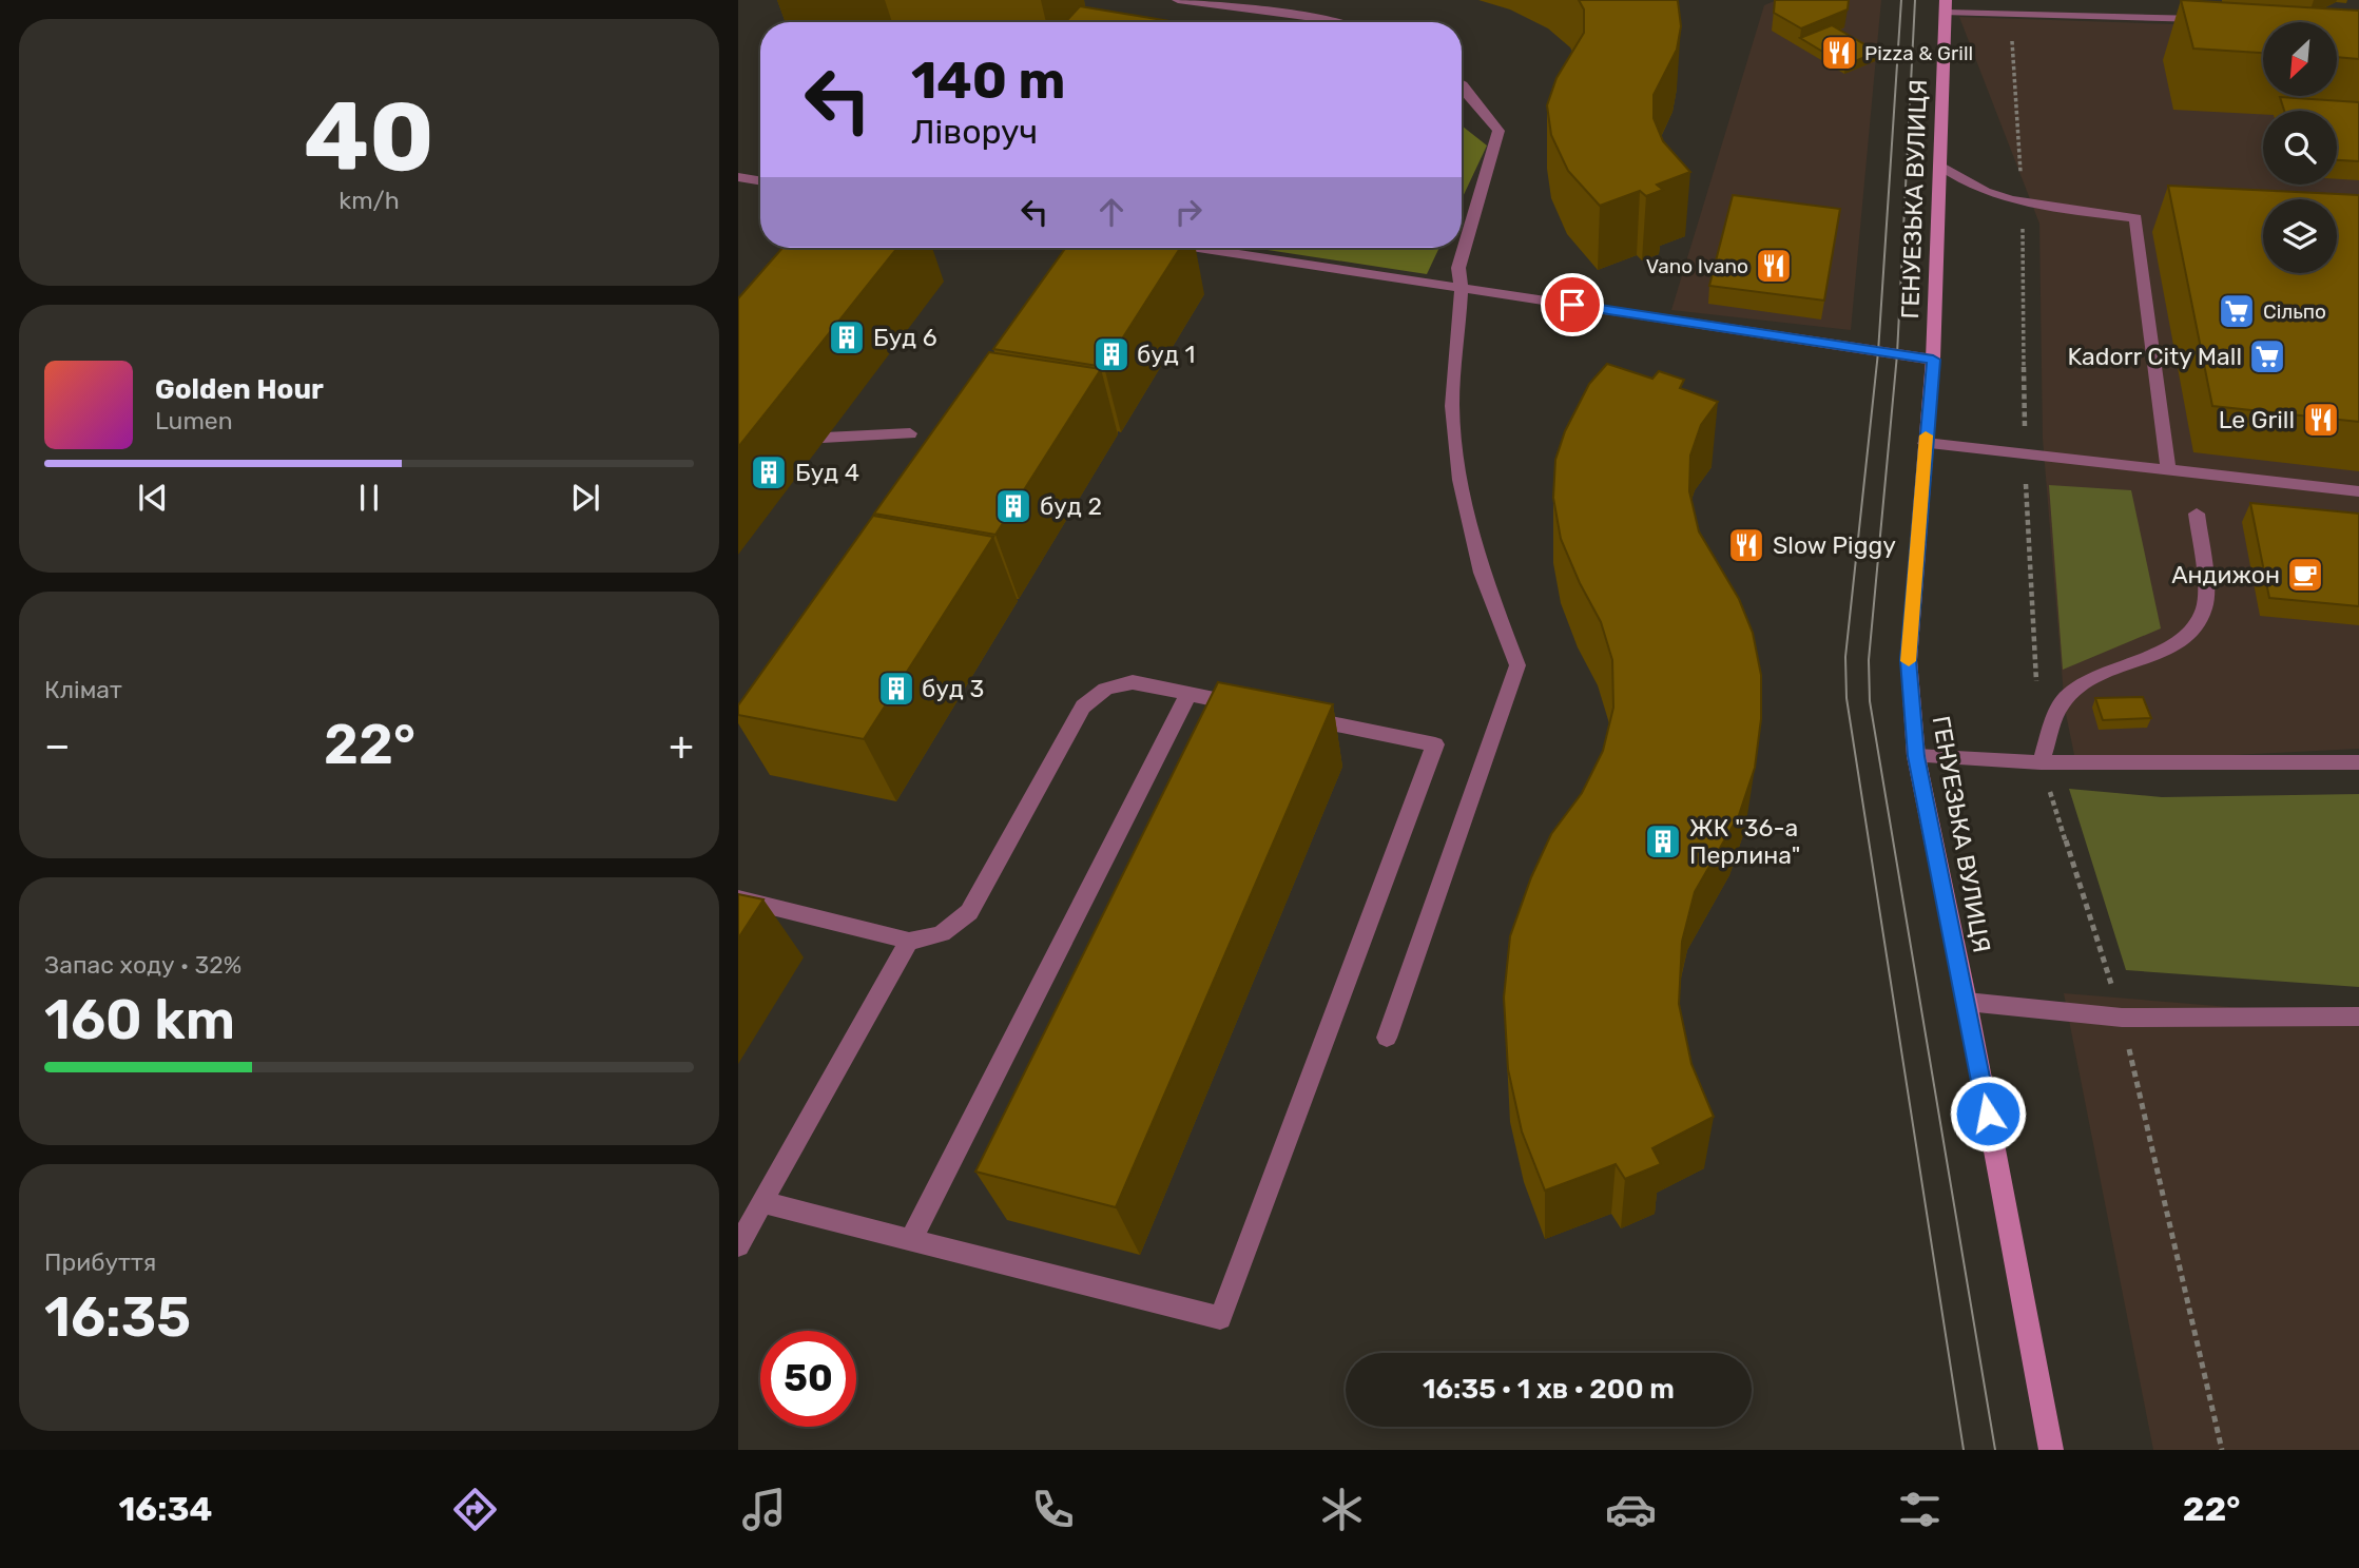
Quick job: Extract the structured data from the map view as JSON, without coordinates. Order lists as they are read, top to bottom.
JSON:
{
  "streets": {
    "main road": ["ГЕНУЕЗЬКА ВУЛИЦЯ"]
  },
  "places": {
    "restaurant": [
      "Pizza & Grill",
      "Vano Ivano",
      "Le Grill",
      "Slow Piggy"
    ],
    "supermarket": ["Сільпо", "Kadorr City Mall"],
    "building": [
      "Буд 6",
      "буд 1",
      "Буд 4",
      "буд 2",
      "буд 3",
      "ЖК \"36-а Перлина\""
    ],
    "cafe": ["Андижон"]
  },
  "north": "bottom left",
  "page": {
    "tile": [
      ["40", "km/h"],
      "Клімат",
      ["Запас ходу · 32%", "160 km"],
      ["Прибуття", "16:35"]
    ],
    "turn": ["140 m", "Ліворуч"],
    "song": ["Golden Hour", "Lumen"],
    "heat": ["−", "22°", "+"],
    "limit": "50",
    "trip": "16:35 · 1 хв · 200 m",
    "tabs": ["16:34", "22°"]
  }
}
